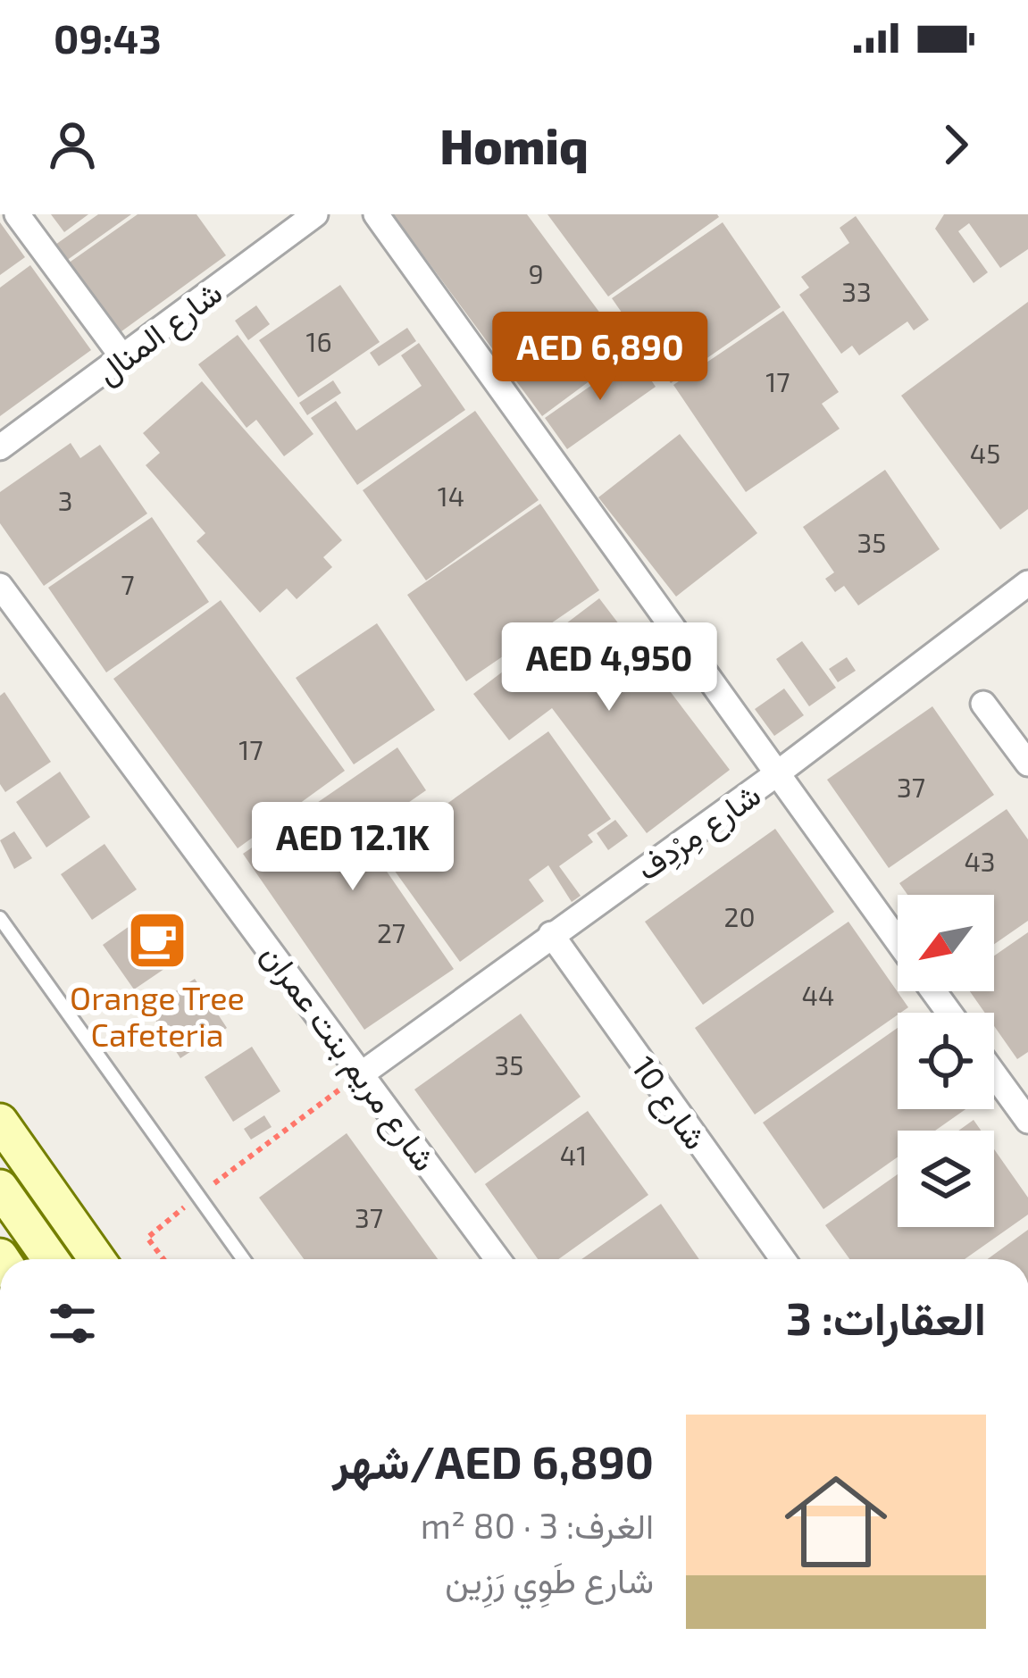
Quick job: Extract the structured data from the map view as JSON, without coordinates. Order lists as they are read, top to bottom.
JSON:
{
  "streets": {
    "street": [
      "شارع المنال",
      "شارع مِرْدِف",
      "شارع مريم بنت عمران",
      "شارع 10"
    ]
  },
  "crossings": [
    ["شارع مِرْدِف", "شارع مريم بنت عمران"],
    ["شارع مِرْدِف", "شارع 10"]
  ],
  "places": {
    "cafe": ["Orange Tree Cafeteria"]
  },
  "house_numbers": [
    "9",
    "33",
    "16",
    "17",
    "45",
    "14",
    "3",
    "35",
    "7",
    "17",
    "37",
    "43",
    "20",
    "27",
    "44",
    "35",
    "41",
    "37"
  ],
  "north": "bottom left",
  "page": {
    "status": "09:43",
    "header": "Homiq",
    "price": ["AED 6,890", "AED 4,950", "AED 12.1K"],
    "heading": "العقارات: 3",
    "list": [
      {
        "name": "AED 6,890/شهر",
        "note": "الغرف: 3 · 80 m² · شارع طَوِي رَزِين"
      }
    ]
  }
}
